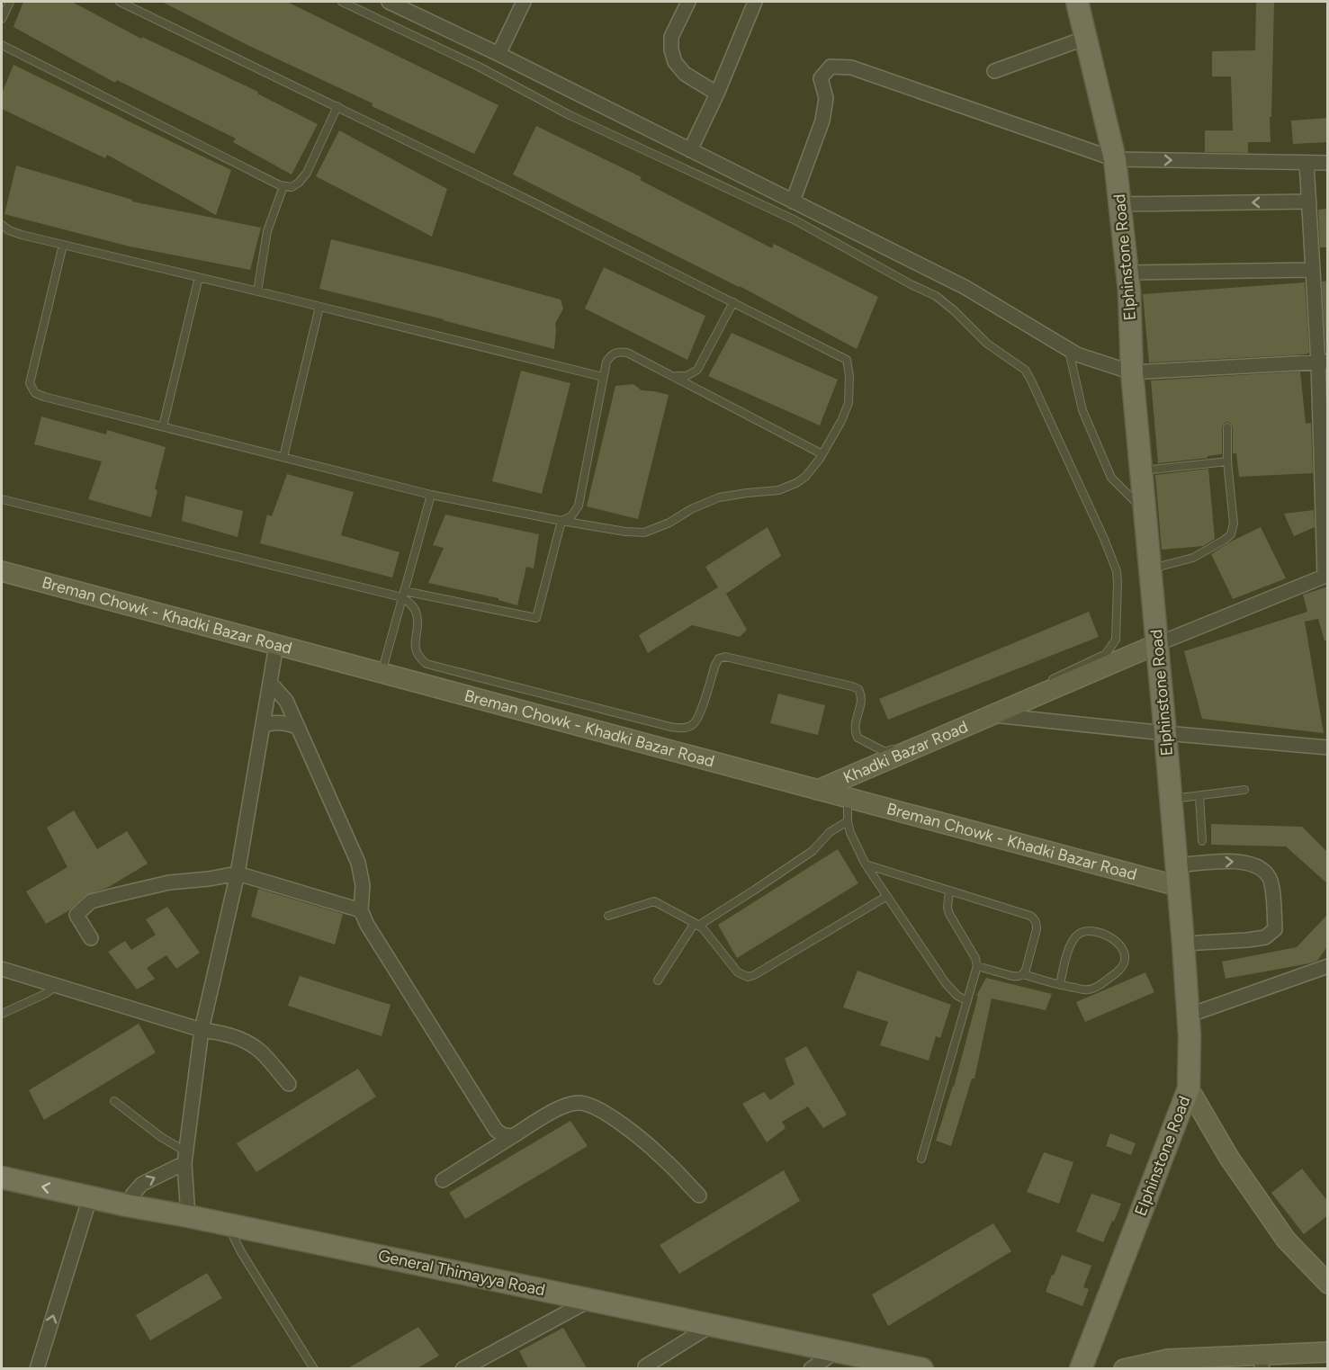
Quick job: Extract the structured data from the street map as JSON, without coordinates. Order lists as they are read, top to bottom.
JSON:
{
  "streets": {
    "main road": [
      "Elphinstone Road",
      "Breman Chowk - Khadki Bazar Road",
      "Khadki Bazar Road",
      "General Thimayya Road"
    ]
  },
  "crossings": [
    ["Elphinstone Road", "Breman Chowk - Khadki Bazar Road"],
    ["Elphinstone Road", "Khadki Bazar Road"],
    ["Breman Chowk - Khadki Bazar Road", "Khadki Bazar Road"]
  ]
}
